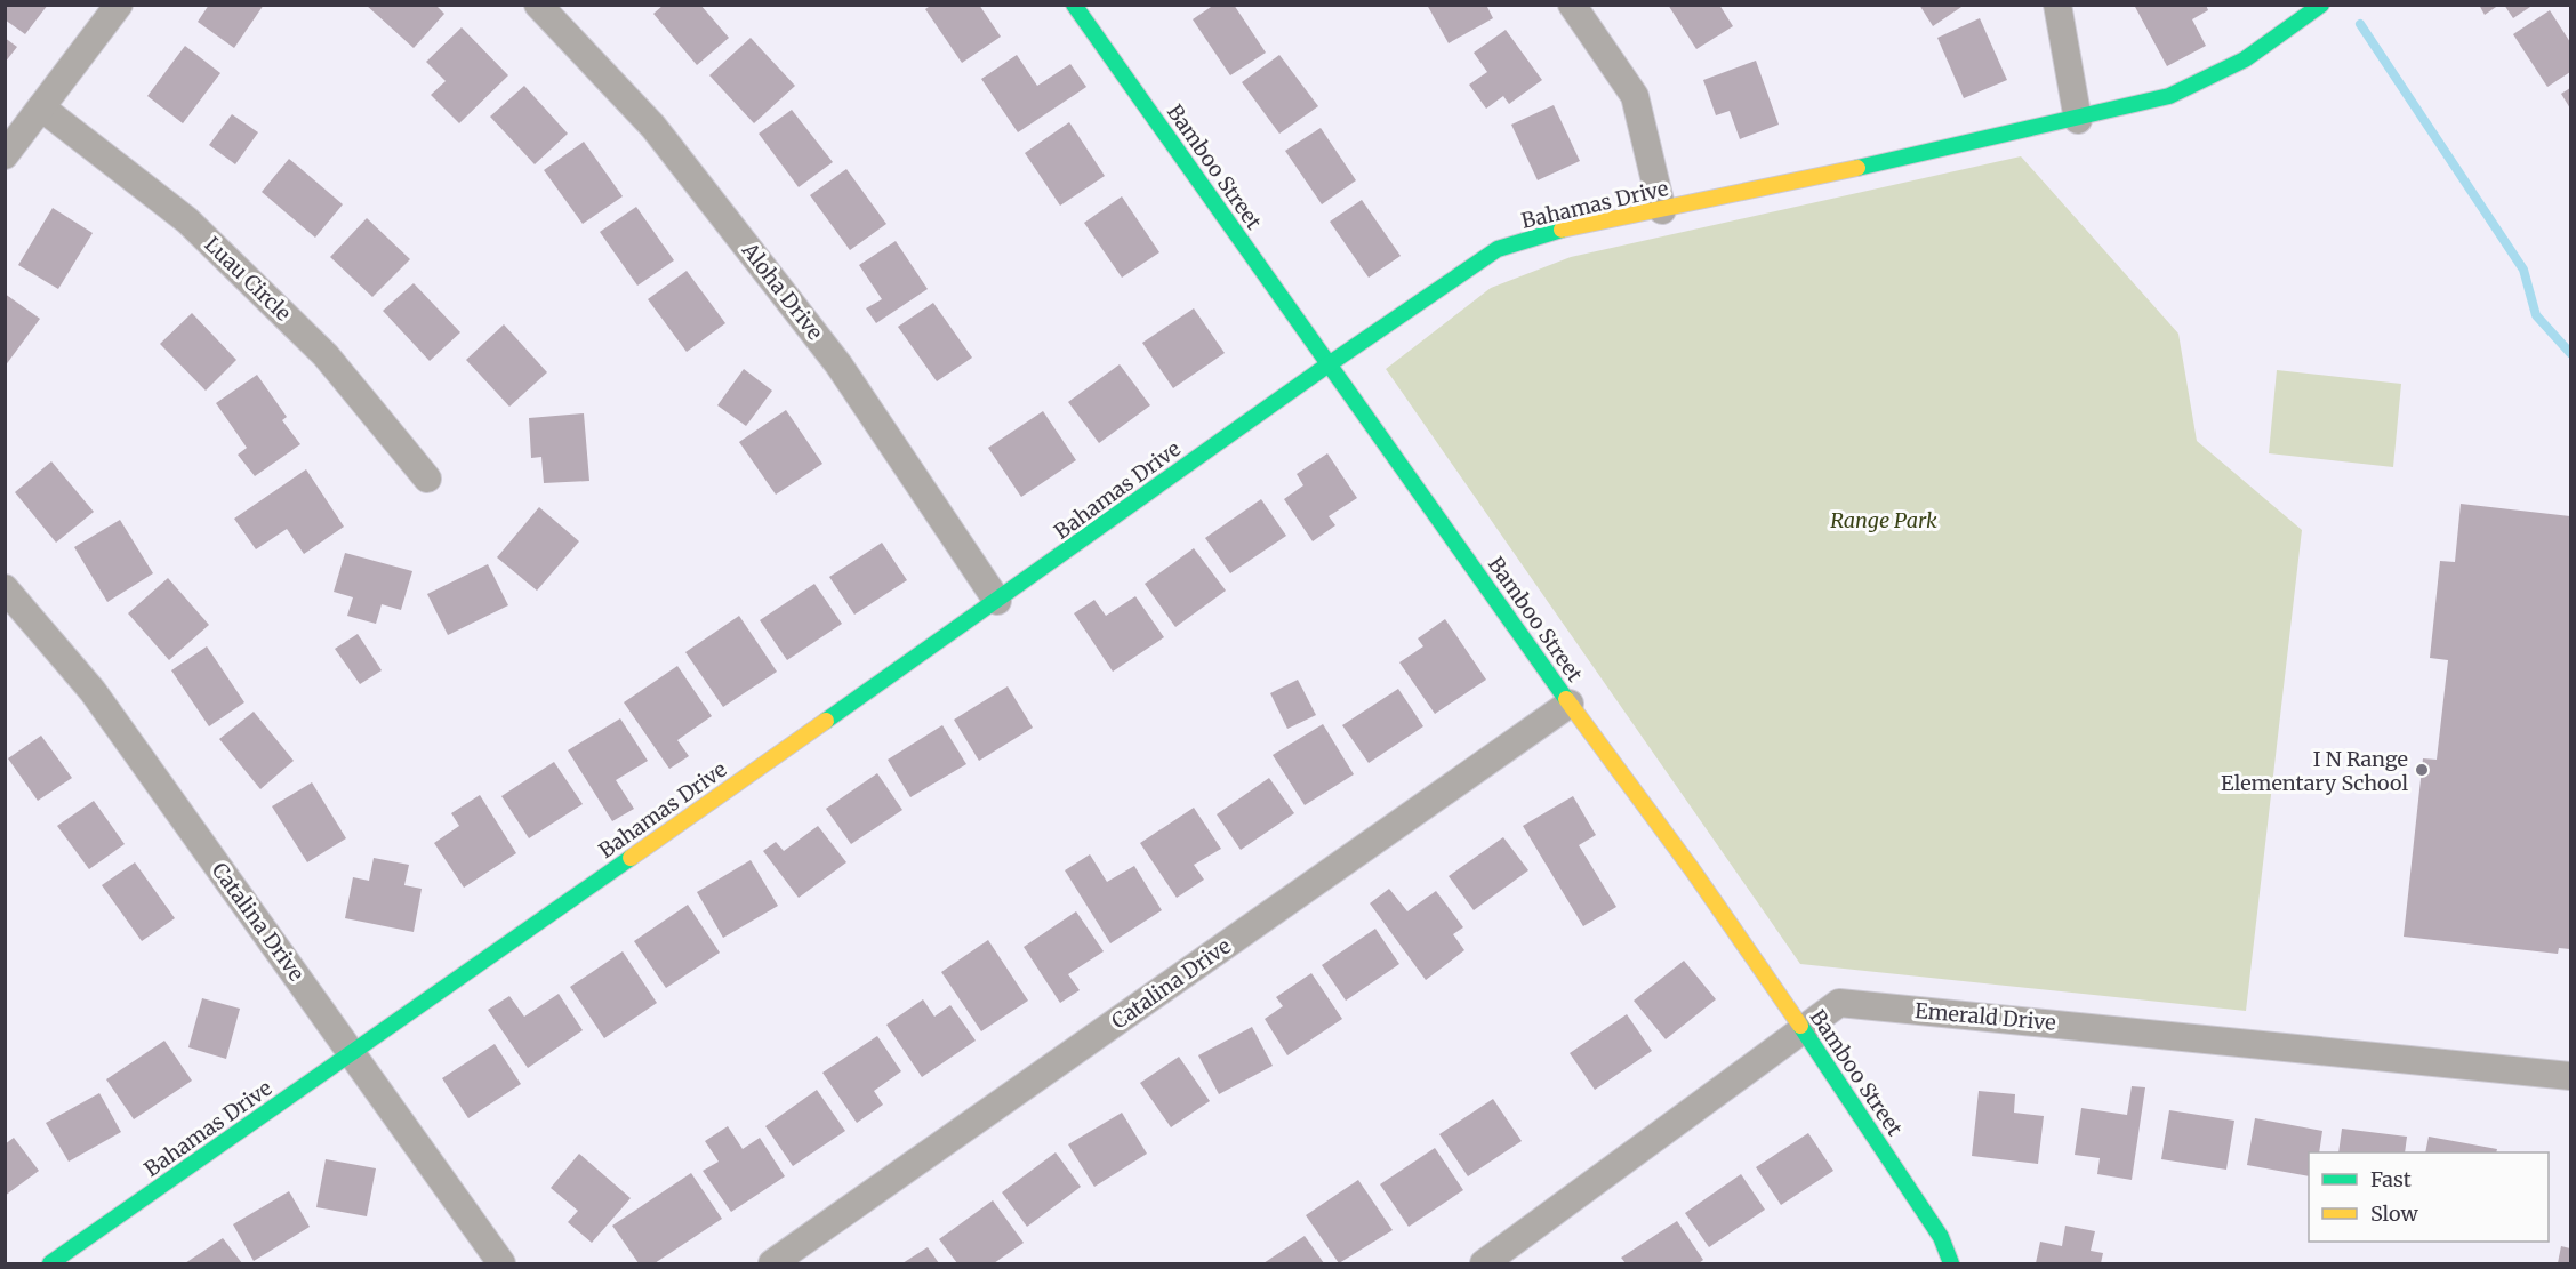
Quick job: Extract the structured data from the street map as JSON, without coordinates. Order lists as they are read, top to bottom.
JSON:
{
  "streets": {
    "street": [
      "Bamboo Street",
      "Bahamas Drive",
      "Luau Circle",
      "Aloha Drive",
      "Catalina Drive",
      "Emerald Drive"
    ]
  },
  "crossings": [
    ["Bamboo Street", "Bahamas Drive"],
    ["Bamboo Street", "Catalina Drive"],
    ["Bamboo Street", "Emerald Drive"],
    ["Bahamas Drive", "Aloha Drive"],
    ["Bahamas Drive", "Catalina Drive"]
  ],
  "parks": ["Range Park"],
  "places": ["I N Range Elementary School"],
  "legend": ["Fast", "Slow"]
}
